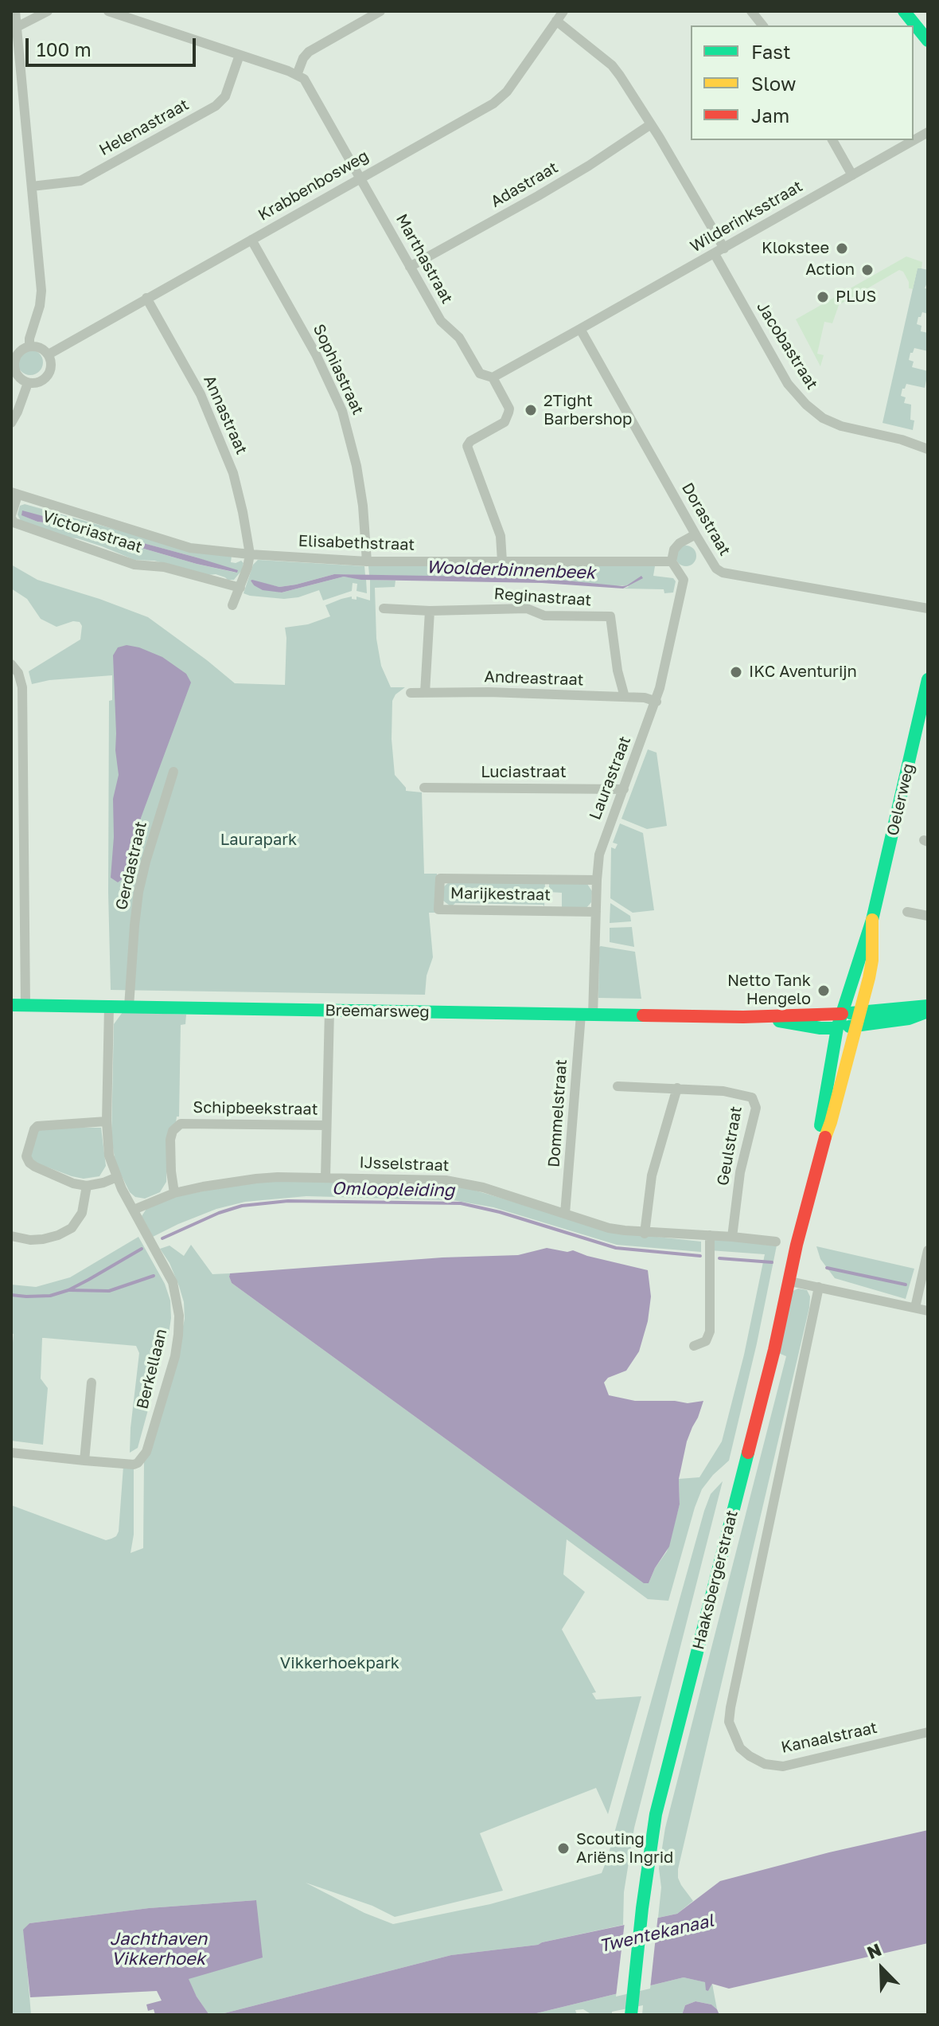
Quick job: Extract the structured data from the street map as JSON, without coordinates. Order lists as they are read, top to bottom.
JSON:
{
  "streets": {
    "main road": ["Oelerweg", "Breemarsweg", "Haaksbergerstraat"],
    "street": [
      "Helenastraat",
      "Adastraat",
      "Krabbenbosweg",
      "Wilderinksstraat",
      "Marthastraat",
      "Jacobastraat",
      "Sophiastraat",
      "Annastraat",
      "Dorastraat",
      "Victoriastraat",
      "Elisabethstraat",
      "Reginastraat",
      "Andreastraat",
      "Luciastraat",
      "Laurastraat",
      "Gerdastraat",
      "Marijkestraat",
      "Schipbeekstraat",
      "Dommelstraat",
      "Geulstraat",
      "IJsselstraat",
      "Berkellaan",
      "Kanaalstraat"
    ]
  },
  "crossings": [
    ["Adastraat", "Marthastraat"],
    ["Krabbenbosweg", "Marthastraat"],
    ["Krabbenbosweg", "Sophiastraat"],
    ["Krabbenbosweg", "Annastraat"],
    ["Wilderinksstraat", "Marthastraat"],
    ["Wilderinksstraat", "Jacobastraat"],
    ["Wilderinksstraat", "Dorastraat"],
    ["Marthastraat", "Elisabethstraat"],
    ["Sophiastraat", "Elisabethstraat"],
    ["Annastraat", "Elisabethstraat"],
    ["Victoriastraat", "Elisabethstraat"],
    ["Elisabethstraat", "Laurastraat"],
    ["Reginastraat", "Andreastraat"],
    ["Andreastraat", "Laurastraat"],
    ["Luciastraat", "Laurastraat"],
    ["Laurastraat", "Marijkestraat"],
    ["Laurastraat", "Breemarsweg"],
    ["Laurastraat", "Dommelstraat"],
    ["Oelerweg", "Breemarsweg"],
    ["Oelerweg", "Haaksbergerstraat"],
    ["Gerdastraat", "Breemarsweg"],
    ["Breemarsweg", "Dommelstraat"],
    ["Breemarsweg", "Berkellaan"],
    ["Breemarsweg", "Haaksbergerstraat"],
    ["Schipbeekstraat", "IJsselstraat"],
    ["Dommelstraat", "IJsselstraat"],
    ["Geulstraat", "IJsselstraat"],
    ["IJsselstraat", "Berkellaan"]
  ],
  "water": [
    "Woolderbinnenbeek",
    "Omloopleiding",
    "Twentekanaal",
    "Jachthaven Vikkerhoek"
  ],
  "parks": ["Laurapark", "Vikkerhoekpark"],
  "places": [
    "Klokstee",
    "Action",
    "PLUS",
    "2Tight Barbershop",
    "IKC Aventurijn",
    "Netto Tank Hengelo",
    "Scouting Ariëns Ingrid"
  ],
  "legend": ["Fast", "Slow", "Jam"],
  "scale_bar": "100 m",
  "north": "top left"
}
